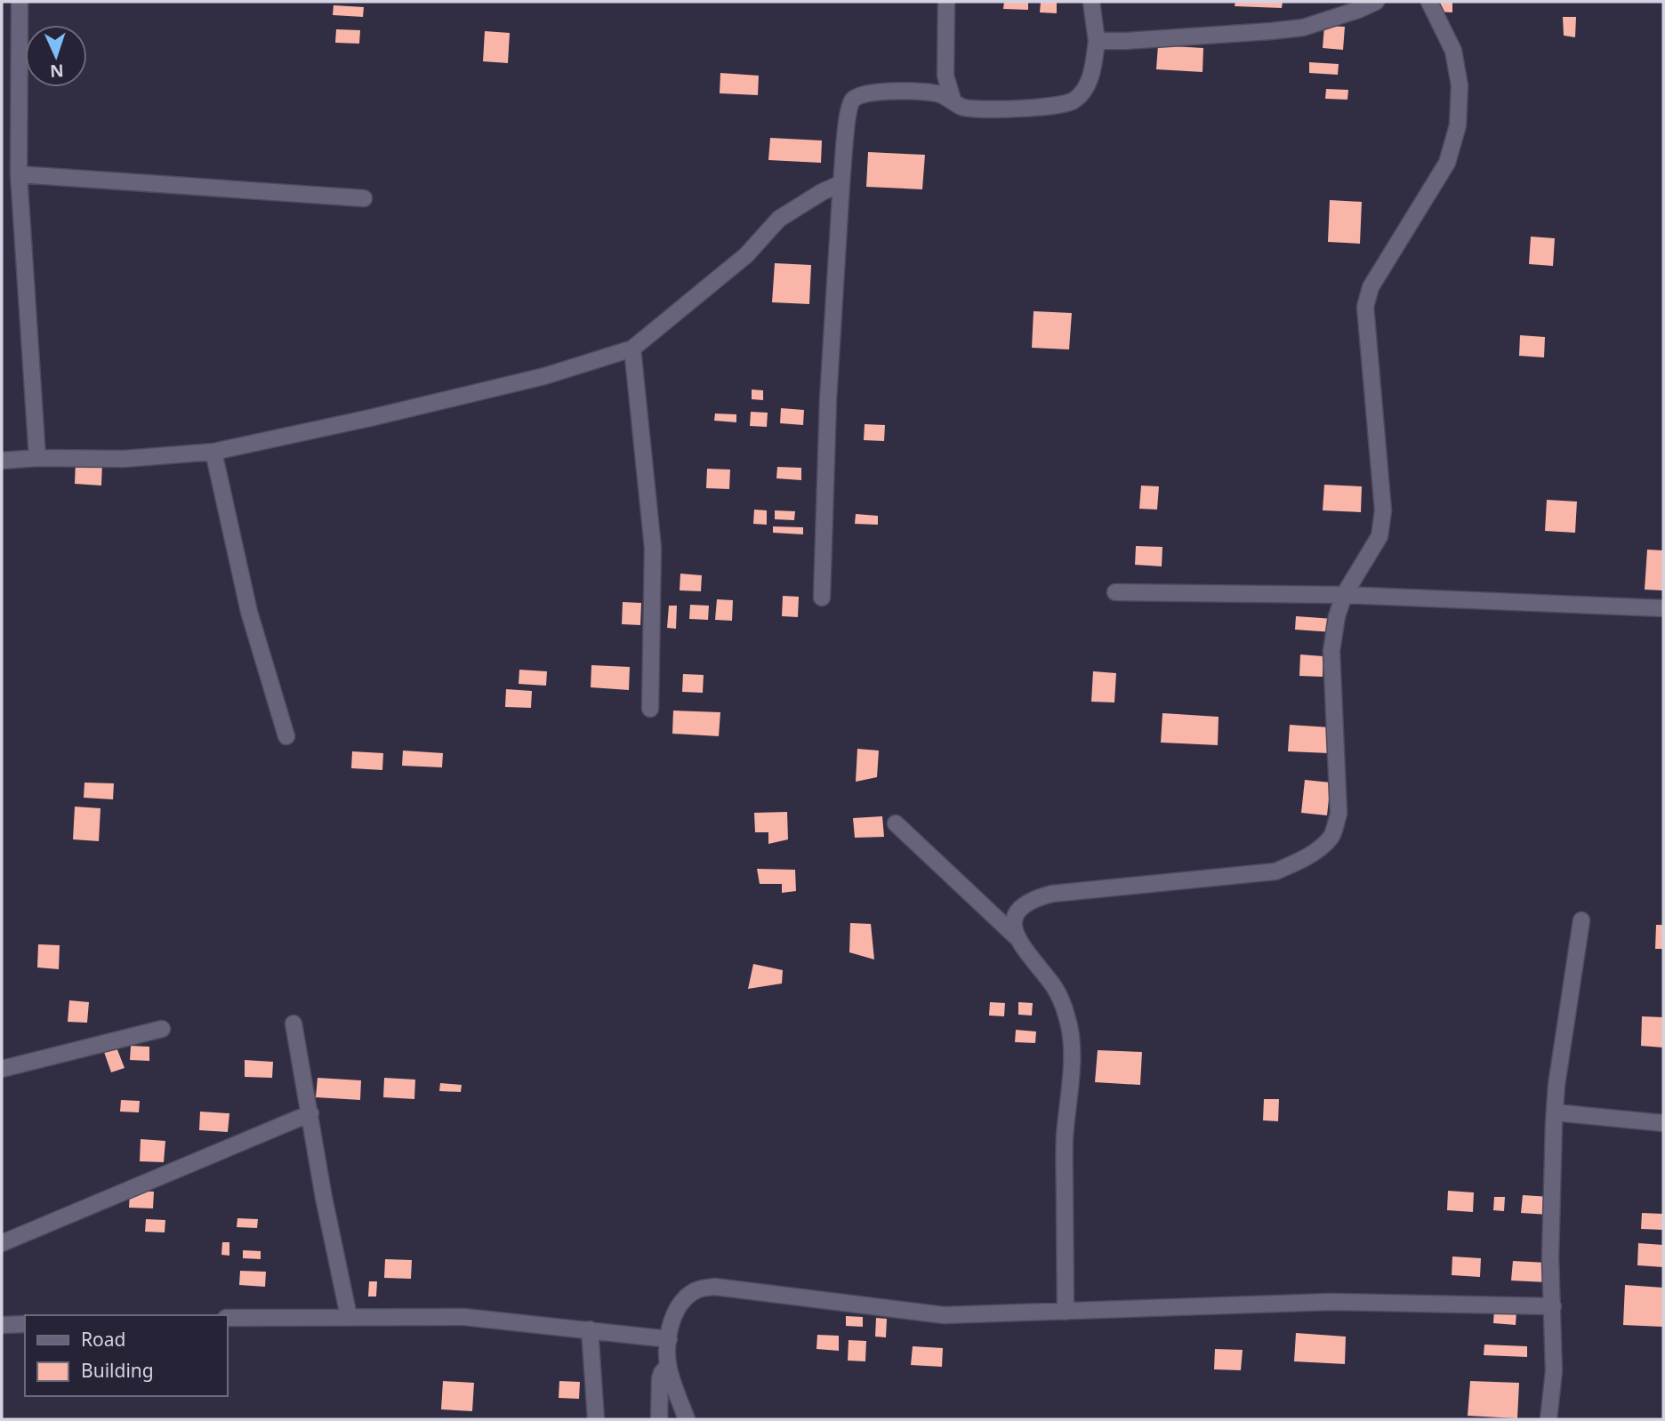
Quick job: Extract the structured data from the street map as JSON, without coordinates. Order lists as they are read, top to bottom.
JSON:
{
  "legend": ["Road", "Building"],
  "north": "bottom"
}
